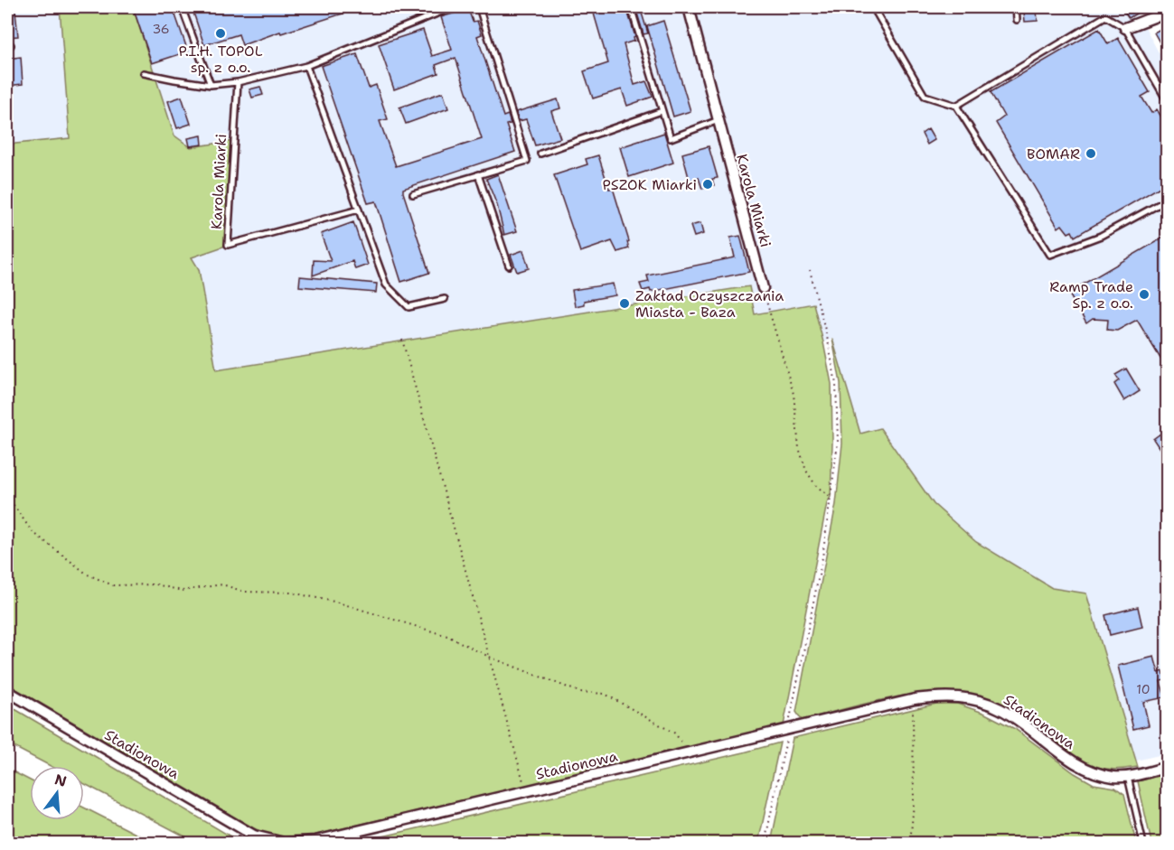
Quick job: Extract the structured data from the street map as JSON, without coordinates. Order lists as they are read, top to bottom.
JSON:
{
  "streets": {
    "street": ["Karola Miarki", "Stadionowa"]
  },
  "places": [
    "P.I.H. TOPOL sp. z o.o.",
    "BOMAR",
    "PSZOK Miarki",
    "Ramp Trade Sp. z o.o.",
    "Zakład Oczyszczania Miasta - Baza"
  ],
  "house_numbers": ["36", "10"],
  "north": "top"
}
